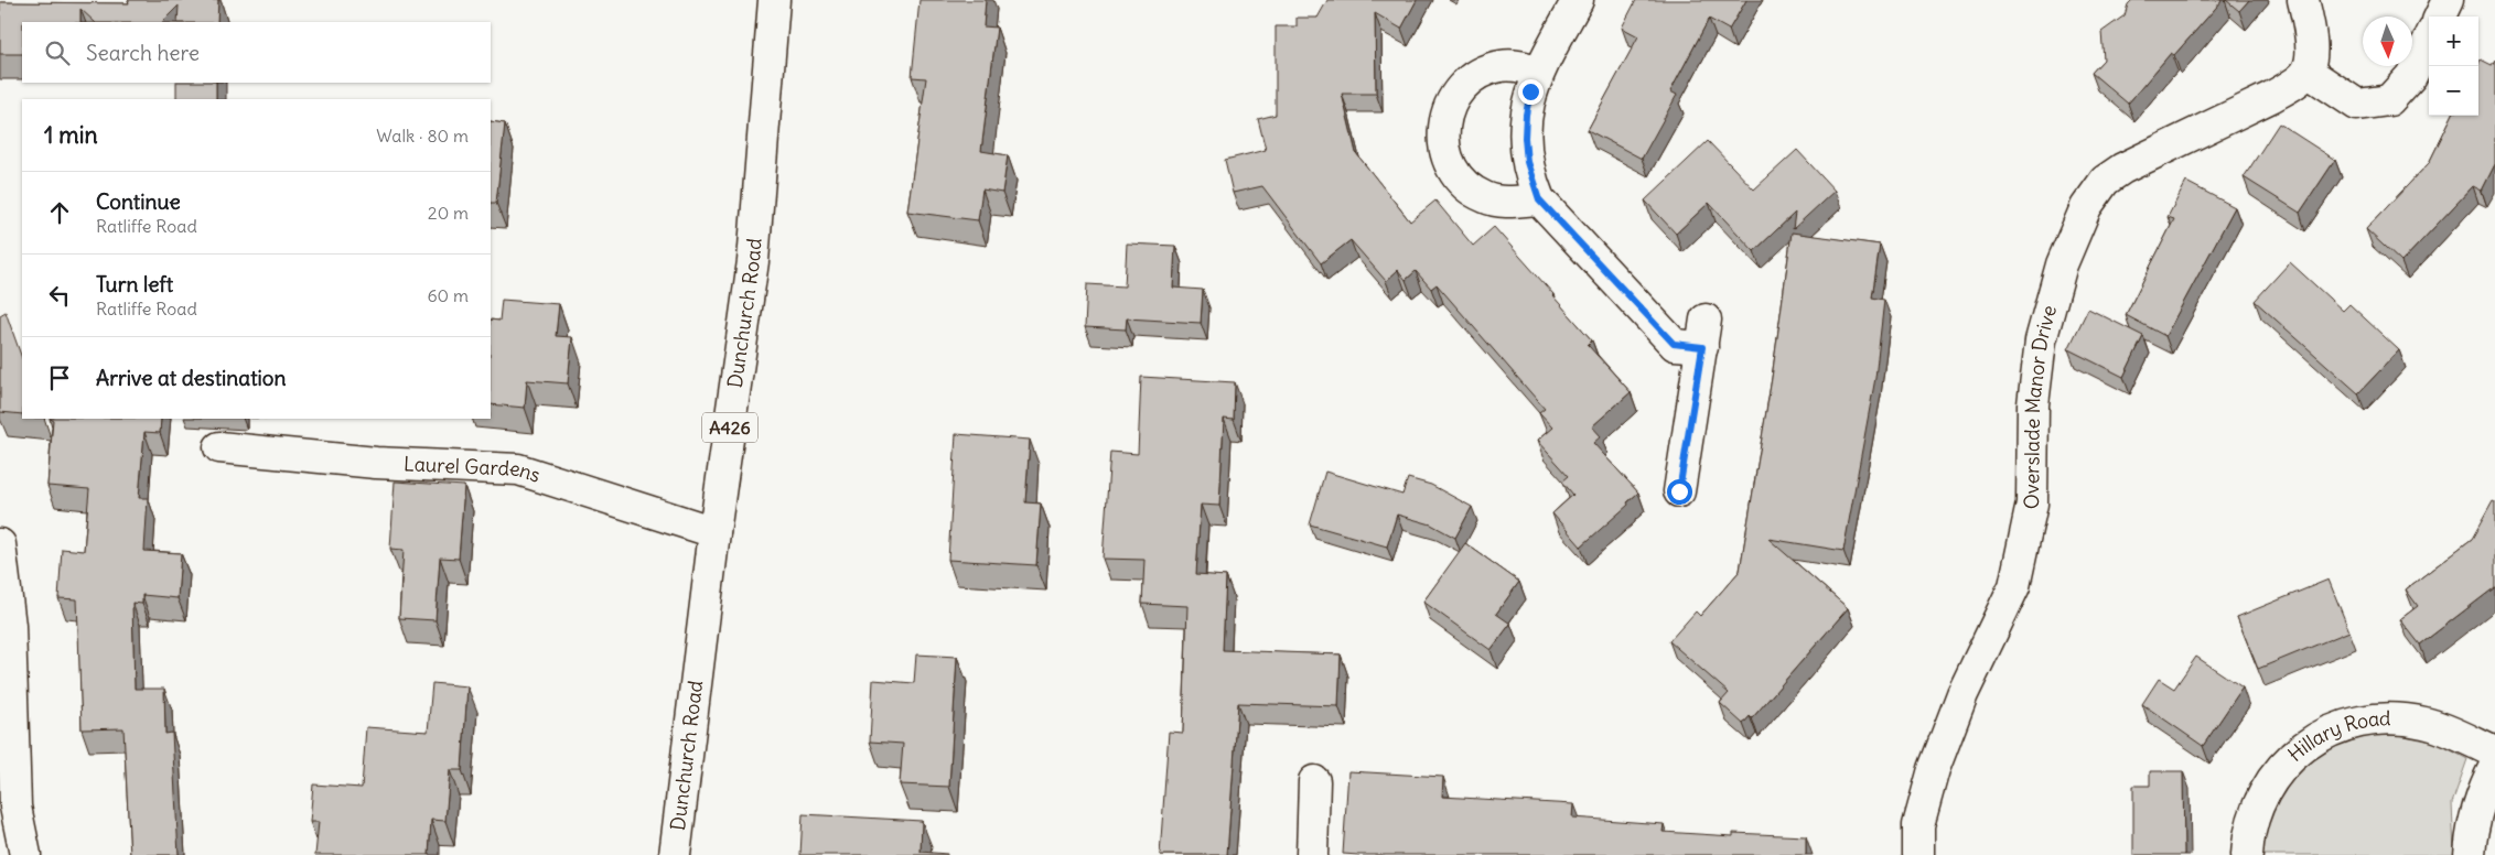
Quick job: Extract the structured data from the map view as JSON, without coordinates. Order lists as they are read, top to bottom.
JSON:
{
  "streets": {
    "main road": [
      "Dunchurch Road",
      "Overslade Manor Drive",
      "A426",
      "Laurel Gardens",
      "Hillary Road"
    ]
  },
  "crossings": [
    ["Dunchurch Road", "Laurel Gardens"]
  ],
  "north": "bottom",
  "page": {
    "map_buttons": ["+", "−"],
    "search": "Search here",
    "heading": ["1 min", "Walk · 80 m"],
    "list": [
      ["Continue", "Ratliffe Road", "20 m"],
      ["Turn left", "Ratliffe Road", "60 m"],
      "Arrive at destination"
    ]
  }
}
